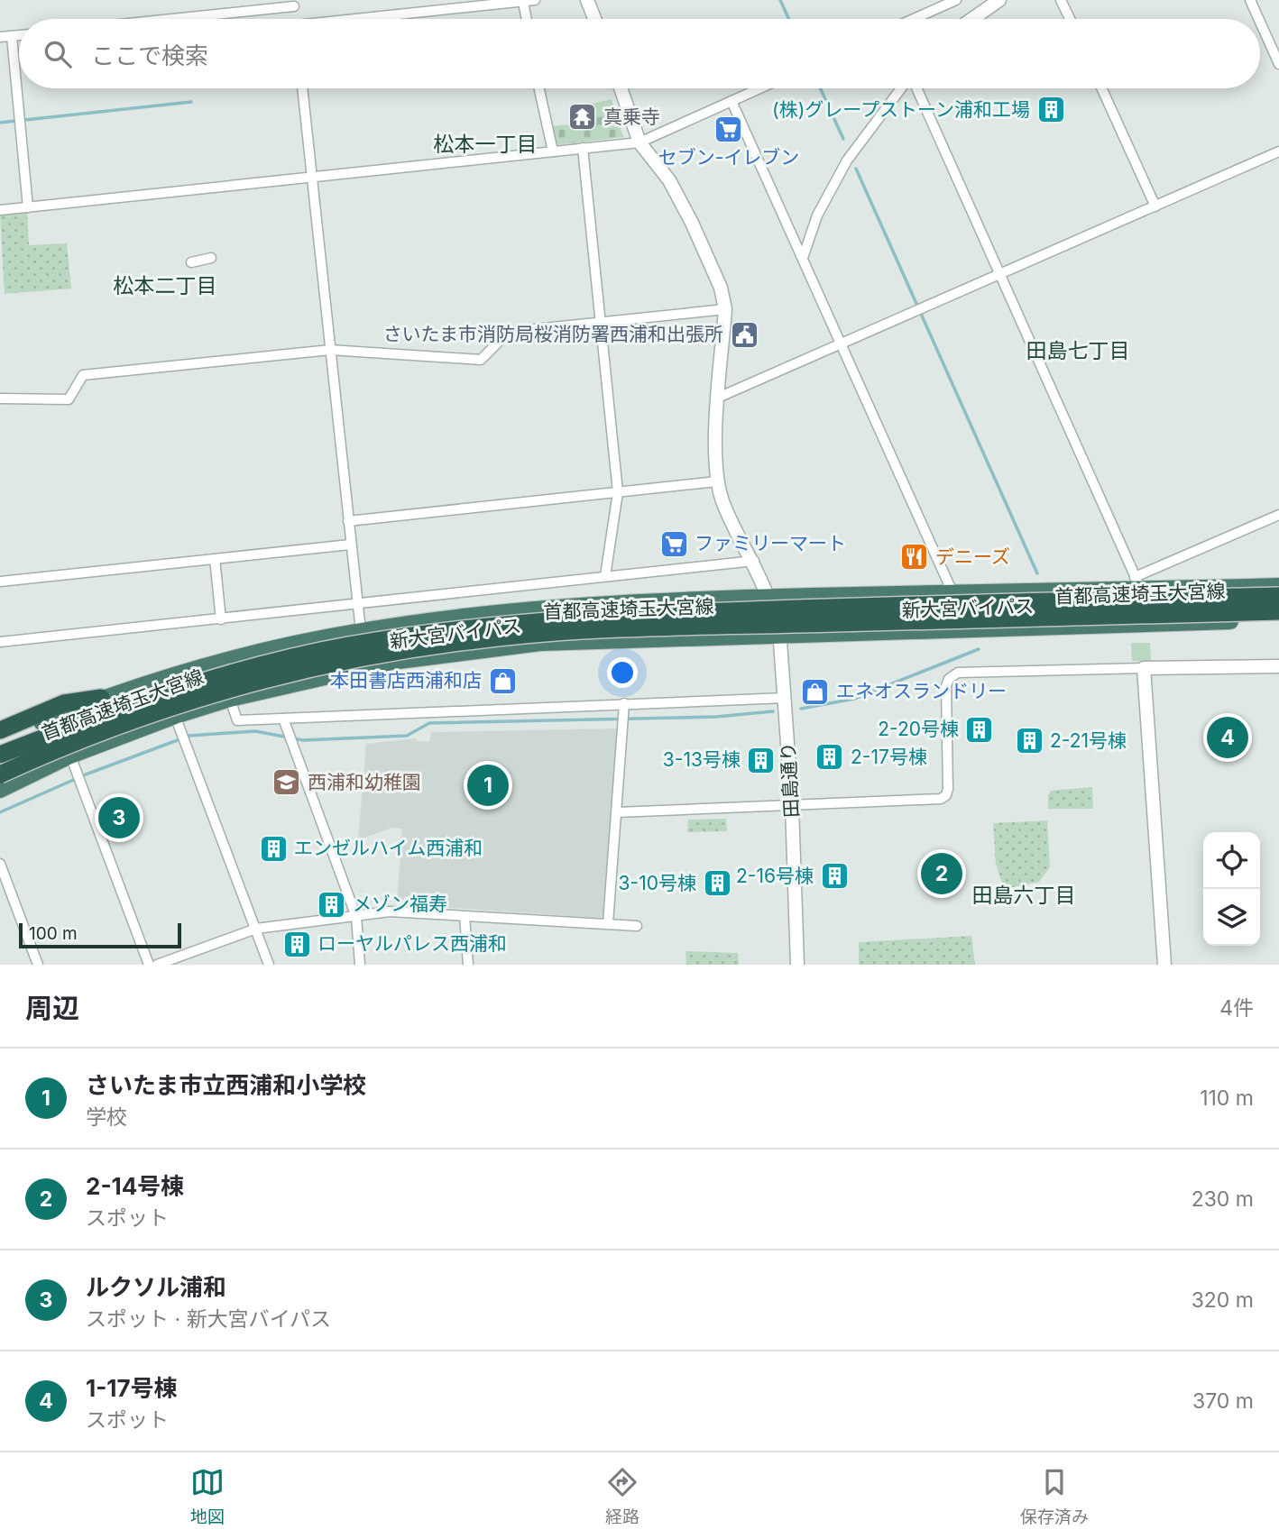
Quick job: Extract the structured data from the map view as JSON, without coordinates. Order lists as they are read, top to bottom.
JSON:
{
  "streets": {
    "highway": ["首都高速埼玉大宮線", "新大宮バイパス"],
    "street": ["田島通り"]
  },
  "crossings": [
    ["新大宮バイパス", "田島通り"]
  ],
  "districts": [
    "松本一丁目",
    "松本二丁目",
    "田島七丁目",
    "田島六丁目"
  ],
  "places": {
    "building": [
      "(株)グレープストーン浦和工場",
      "2-20号棟",
      "2-21号棟",
      "2-17号棟",
      "3-13号棟",
      "エンゼルハイム西浦和",
      "2-16号棟",
      "3-10号棟",
      "メゾン福寿",
      "ローヤルパレス西浦和"
    ],
    "temple": ["真乗寺"],
    "supermarket": ["セブン-イレブン", "ファミリーマート"],
    "public building": ["さいたま市消防局桜消防署西浦和出張所"],
    "restaurant": ["デニーズ"],
    "shop": ["本田書店西浦和店", "エネオスランドリー"],
    "school or university": ["西浦和幼稚園"]
  },
  "scale_bar": "100 m",
  "page": {
    "search": "ここで検索",
    "pins": [
      "4",
      "1",
      "3",
      "2"
    ],
    "scale": "100 m",
    "heading": ["周辺", "4件"],
    "list": [
      {
        "mark": "1",
        "name": "さいたま市立西浦和小学校",
        "note": "学校",
        "value": "110 m"
      },
      {
        "mark": "2",
        "name": "2-14号棟",
        "note": "スポット",
        "value": "230 m"
      },
      {
        "mark": "3",
        "name": "ルクソル浦和",
        "note": "スポット · 新大宮バイパス",
        "value": "320 m"
      },
      {
        "mark": "4",
        "name": "1-17号棟",
        "note": "スポット",
        "value": "370 m"
      }
    ],
    "nav": ["地図", "経路", "保存済み"]
  }
}
